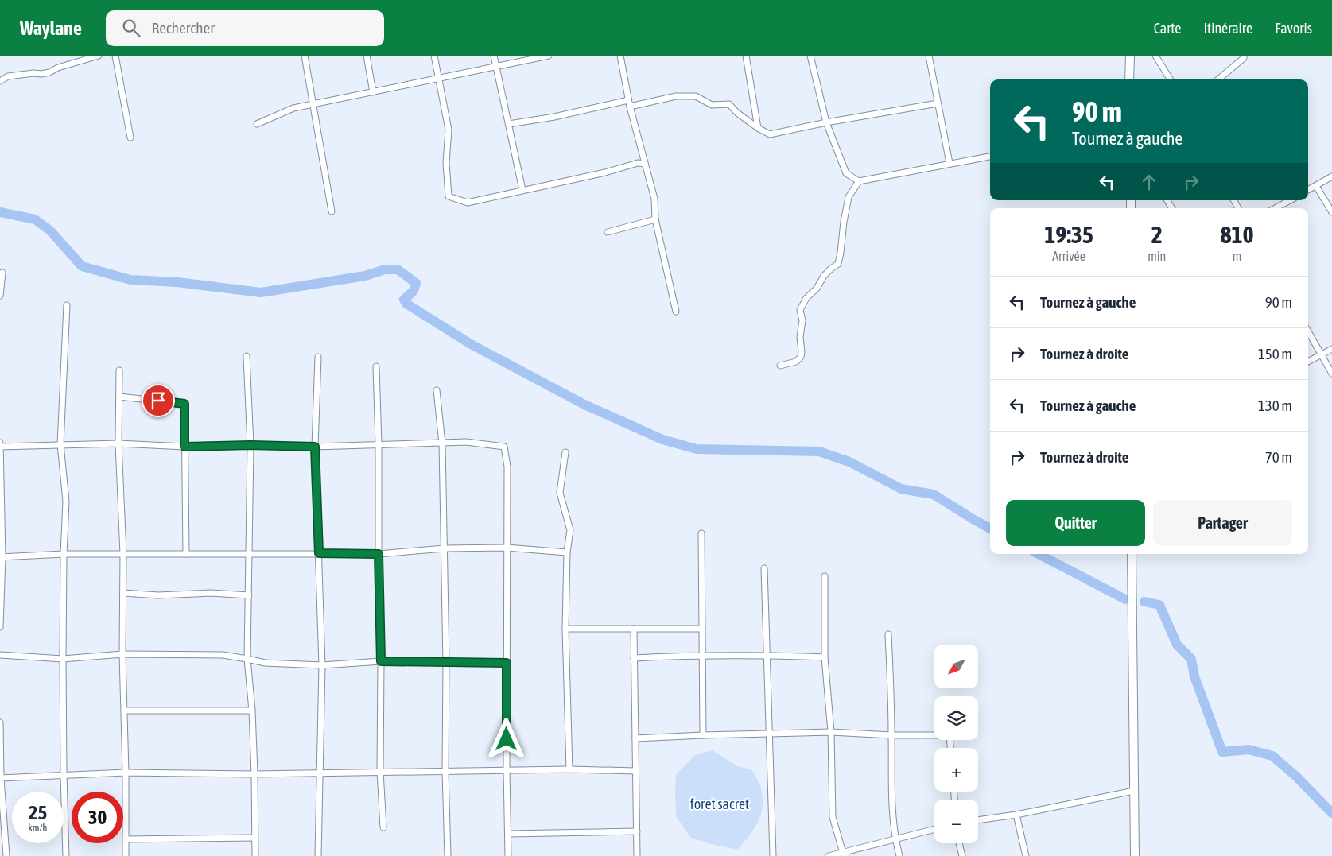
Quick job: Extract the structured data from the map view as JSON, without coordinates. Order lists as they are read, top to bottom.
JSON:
{
  "parks": ["foret sacret"],
  "north": "bottom left",
  "page": {
    "header": "Waylane",
    "search": "Rechercher",
    "nav": ["Carte", "Itinéraire", "Favoris"],
    "turn": ["90 m", "Tournez à gauche"],
    "eta": [
      "19:35",
      "Arrivée",
      "2",
      "min",
      "810",
      "m"
    ],
    "list": [
      {
        "name": "Tournez à gauche",
        "value": "90 m"
      },
      {
        "name": "Tournez à droite",
        "value": "150 m"
      },
      {
        "name": "Tournez à gauche",
        "value": "130 m"
      },
      {
        "name": "Tournez à droite",
        "value": "70 m"
      }
    ],
    "buttons": ["Quitter", "Partager"],
    "map_buttons": ["+", "−"],
    "speed": "25 km/h",
    "limit": "30"
  }
}
